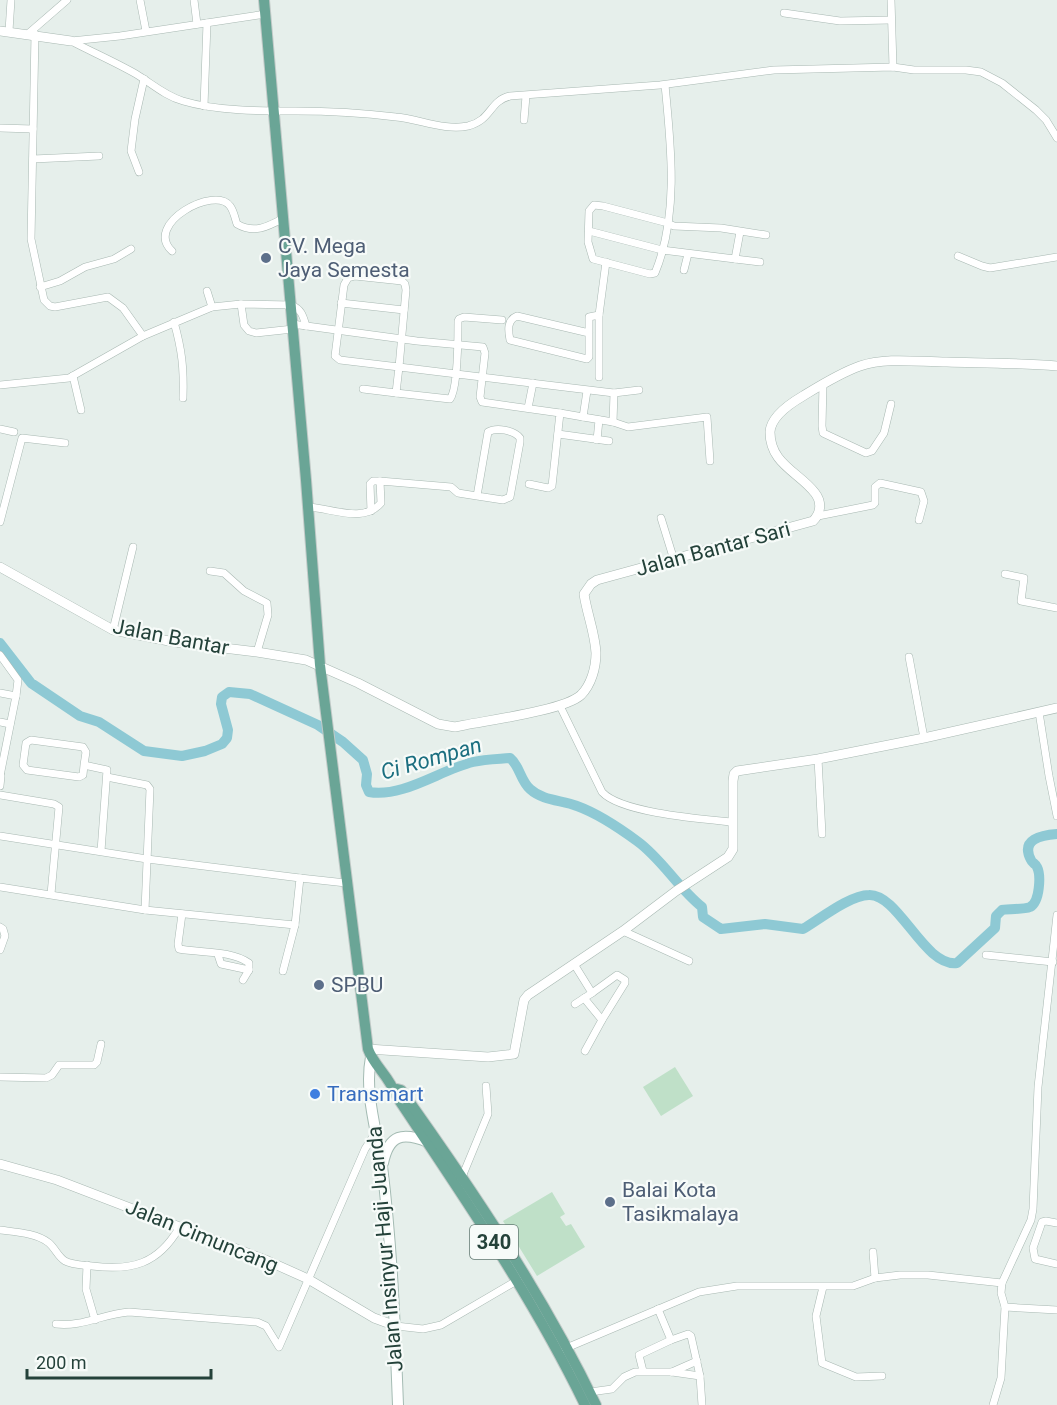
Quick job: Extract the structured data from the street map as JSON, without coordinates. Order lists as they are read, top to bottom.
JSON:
{
  "streets": {
    "main road": ["340", "Jalan Insinyur Haji Juanda"],
    "street": ["Jalan Bantar Sari", "Jalan Bantar", "Jalan Cimuncang"]
  },
  "crossings": [
    ["Jalan Bantar Sari", "Jalan Bantar"],
    ["Jalan Cimuncang", "Jalan Insinyur Haji Juanda"]
  ],
  "water": ["Ci Rompan"],
  "places": [
    "CV. Mega Jaya Semesta",
    "SPBU",
    "Transmart",
    "Balai Kota Tasikmalaya"
  ],
  "scale_bar": "200 m"
}
